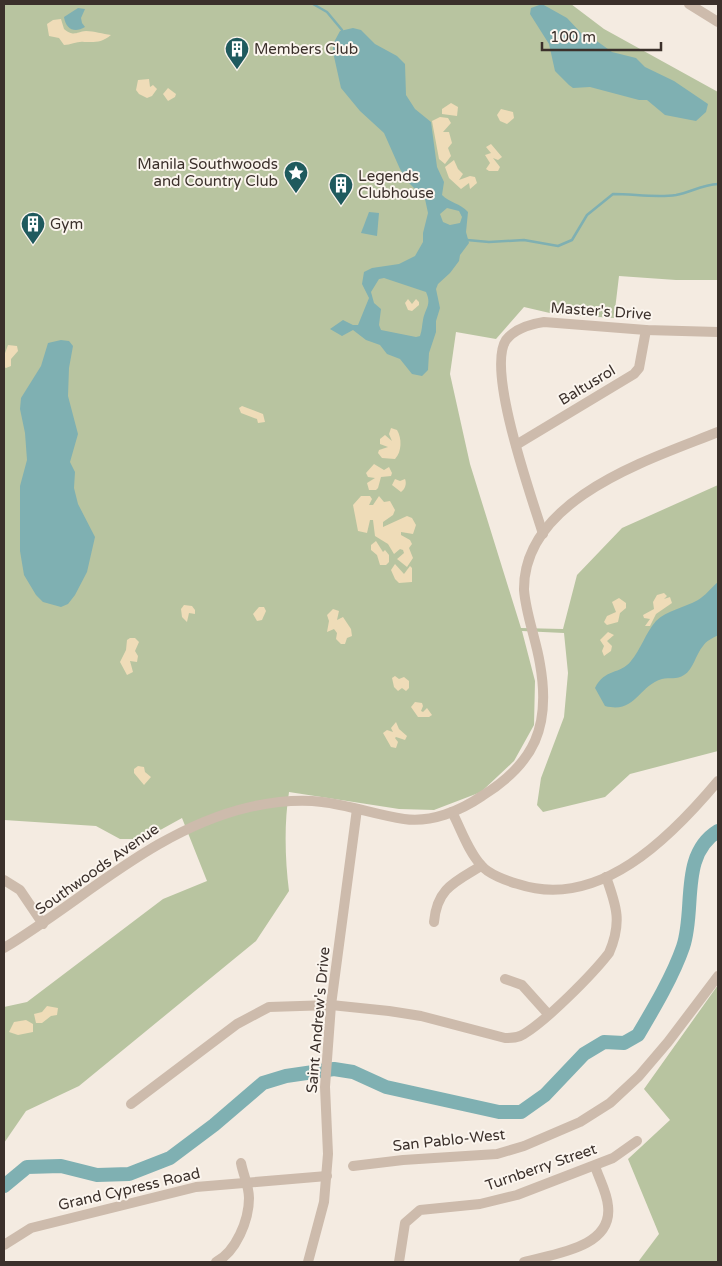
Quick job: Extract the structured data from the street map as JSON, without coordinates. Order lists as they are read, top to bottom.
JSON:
{
  "streets": {
    "street": [
      "Master's Drive",
      "Baltusrol",
      "Southwoods Avenue",
      "Saint Andrew's Drive",
      "San Pablo-West",
      "Turnberry Street",
      "Grand Cypress Road"
    ]
  },
  "crossings": [
    ["Master's Drive", "Baltusrol"],
    ["Master's Drive", "Southwoods Avenue"],
    ["Southwoods Avenue", "Saint Andrew's Drive"],
    ["Saint Andrew's Drive", "Grand Cypress Road"]
  ],
  "places": {
    "building": ["Members Club", "Legends Clubhouse", "Gym"],
    "place": ["Manila Southwoods and Country Club"]
  },
  "scale_bar": "100 m"
}
